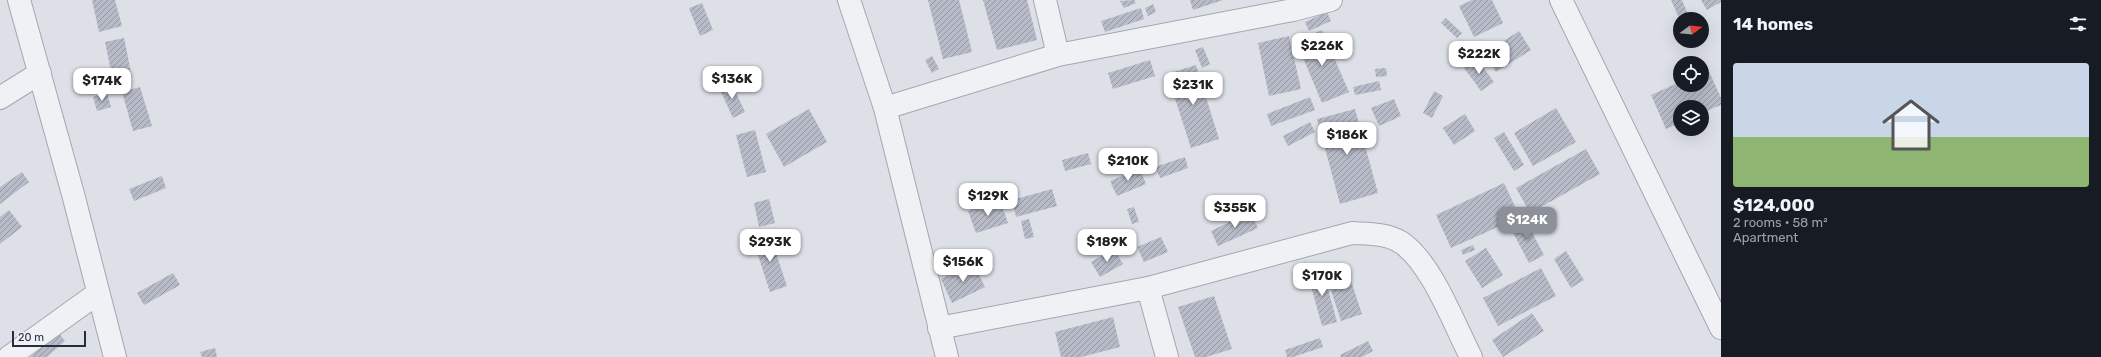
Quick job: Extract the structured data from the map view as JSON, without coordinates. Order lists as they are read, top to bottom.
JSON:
{
  "scale_bar": "20 m",
  "north": "right",
  "page": {
    "heading": "14 homes",
    "price": [
      "$226K",
      "$222K",
      "$136K",
      "$174K",
      "$231K",
      "$186K",
      "$210K",
      "$129K",
      "$355K",
      "$124K",
      "$293K",
      "$189K",
      "$156K",
      "$170K"
    ],
    "list": [
      {
        "name": "$124,000",
        "note": "2 rooms · 58 m² · Apartment"
      }
    ],
    "scale": "20 m"
  }
}
